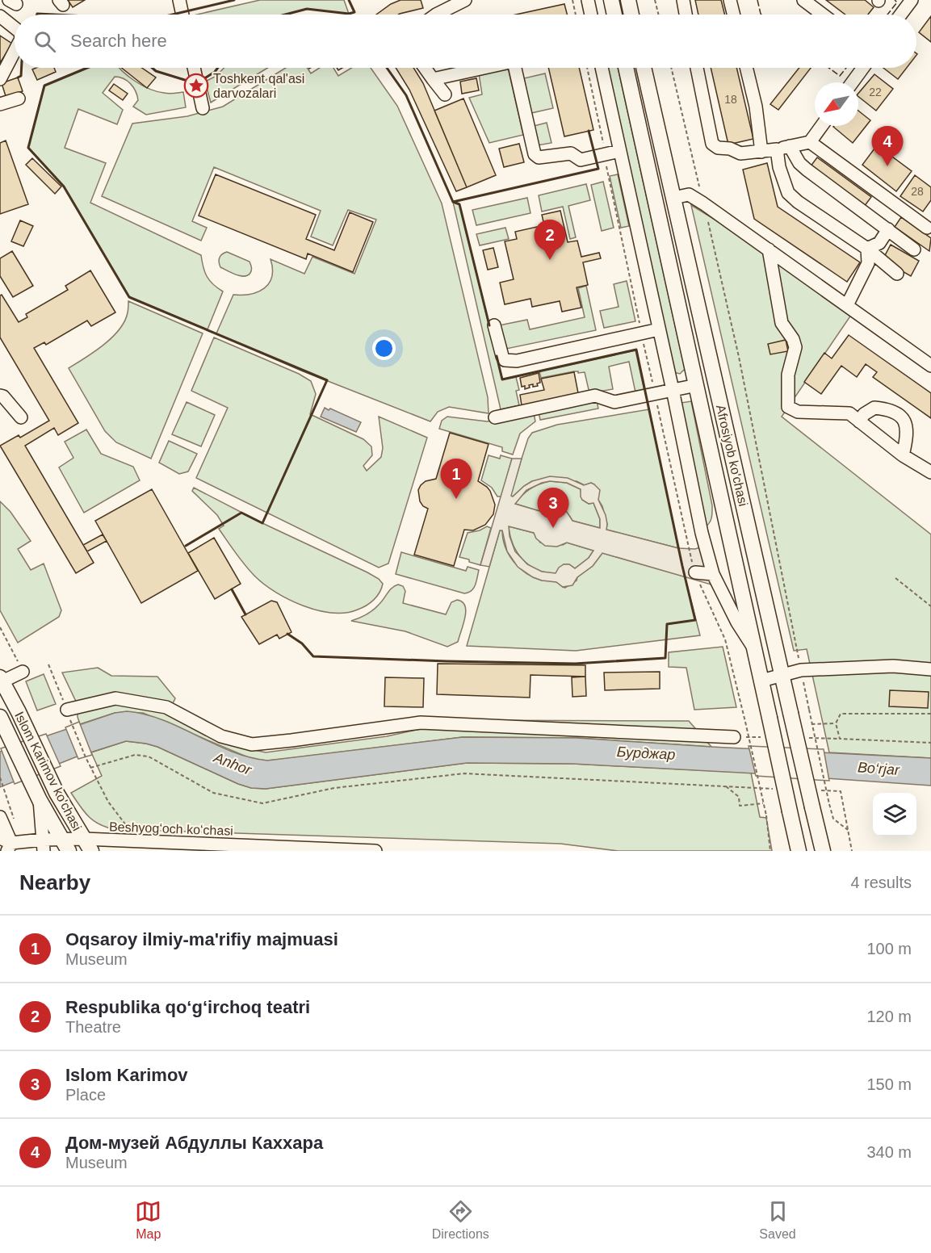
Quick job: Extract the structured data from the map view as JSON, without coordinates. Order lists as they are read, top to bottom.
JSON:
{
  "streets": {
    "main road": ["Afrosiyob ko'chasi", "Islom Karimov ko'chasi"],
    "street": ["Beshyogʻoch koʻchasi"]
  },
  "crossings": [
    ["Islom Karimov ko'chasi", "Beshyogʻoch koʻchasi"]
  ],
  "water": ["Бурджар", "Anhor", "Bo‘rjar"],
  "places": {
    "place": ["Toshkent qal'asi darvozalari"]
  },
  "house_numbers": ["22", "18", "28"],
  "north": "bottom left",
  "page": {
    "search": "Search here",
    "pins": [
      "4",
      "2",
      "1",
      "3"
    ],
    "heading": ["Nearby", "4 results"],
    "list": [
      {
        "mark": "1",
        "name": "Oqsaroy ilmiy-ma'rifiy majmuasi",
        "note": "Museum",
        "value": "100 m"
      },
      {
        "mark": "2",
        "name": "Respublika qo‘g‘irchoq teatri",
        "note": "Theatre",
        "value": "120 m"
      },
      {
        "mark": "3",
        "name": "Islom Karimov",
        "note": "Place",
        "value": "150 m"
      },
      {
        "mark": "4",
        "name": "Дом-музей Абдуллы Каххара",
        "note": "Museum",
        "value": "340 m"
      }
    ],
    "nav": ["Map", "Directions", "Saved"]
  }
}
